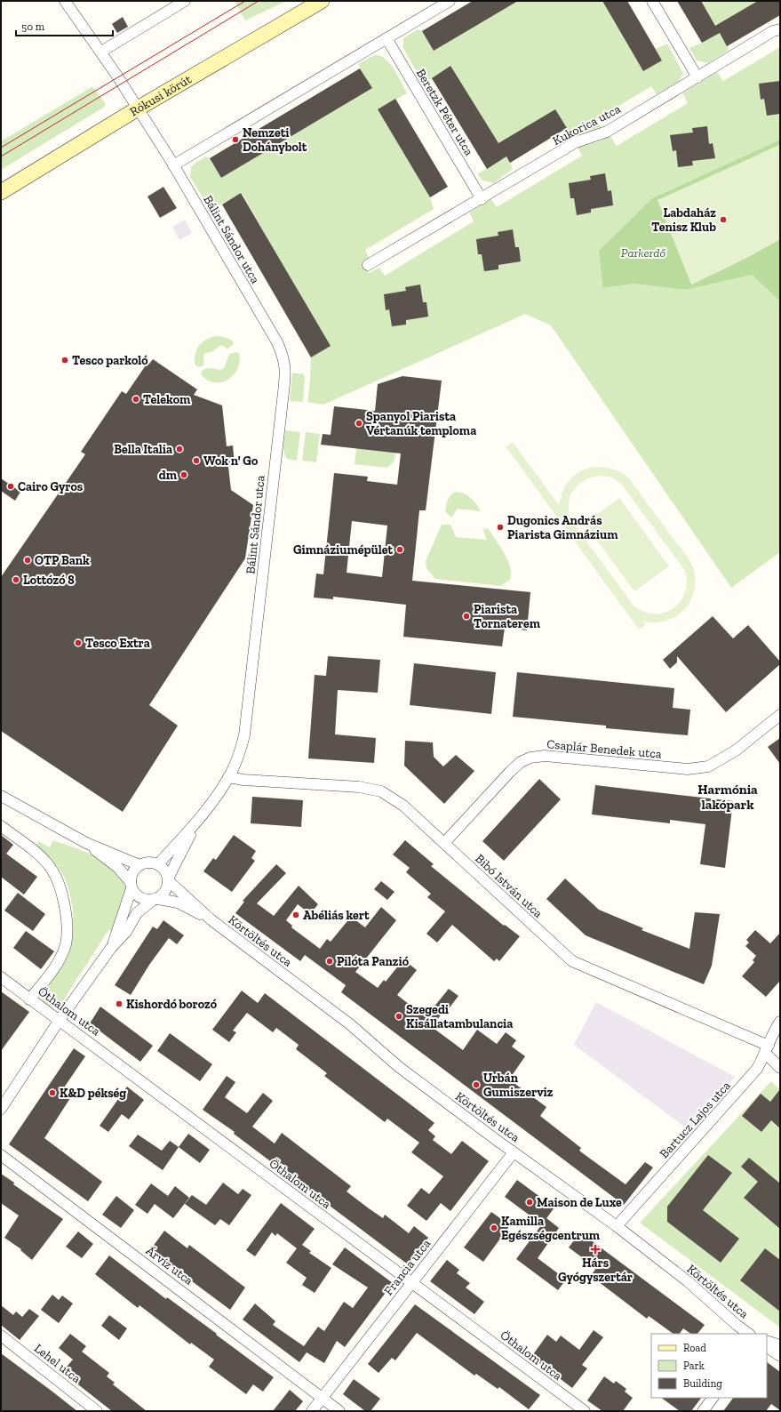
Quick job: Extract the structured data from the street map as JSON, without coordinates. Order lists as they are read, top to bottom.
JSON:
{
  "streets": {
    "main road": ["Rókusi körút"],
    "street": [
      "Beretzk Péter utca",
      "Kukorica utca",
      "Bálint Sándor utca",
      "Csaplár Benedek utca",
      "Bibó István utca",
      "Körtöltés utca",
      "Öthalom utca",
      "Bartucz Lajos utca",
      "Árvíz utca",
      "Francia utca",
      "Lehel utca"
    ]
  },
  "crossings": [
    ["Rókusi körút", "Bálint Sándor utca"],
    ["Beretzk Péter utca", "Kukorica utca"],
    ["Bálint Sándor utca", "Bibó István utca"],
    ["Bálint Sándor utca", "Körtöltés utca"],
    ["Csaplár Benedek utca", "Bibó István utca"],
    ["Bibó István utca", "Bartucz Lajos utca"],
    ["Körtöltés utca", "Bartucz Lajos utca"],
    ["Körtöltés utca", "Francia utca"],
    ["Öthalom utca", "Francia utca"],
    ["Árvíz utca", "Francia utca"]
  ],
  "districts": ["Harmónia lakópark"],
  "parks": ["Parkerdő"],
  "places": {
    "other": [
      "Nemzeti Dohánybolt",
      "Labdaház Tenisz Klub",
      "Tesco parkoló",
      "Telekom",
      "Spanyol Piarista Vértanúk temploma",
      "Bella Italia",
      "Wok n' Go",
      "dm",
      "Cairo Gyros",
      "Dugonics András Piarista Gimnázium",
      "Gimnáziumépület",
      "OTP Bank",
      "Lottózó 8",
      "Piarista Tornaterem",
      "Tesco Extra",
      "Abéliás kert",
      "Pilóta Panzió",
      "Kishordó borozó",
      "Szegedi Kisállatambulancia",
      "Urbán Gumiszerviz",
      "K&D pékség",
      "Maison de Luxe",
      "Kamilla Egészségcentrum"
    ],
    "health": ["Hárs Gyógyszertár"]
  },
  "legend": ["Road", "Park", "Building"],
  "scale_bar": "50 m"
}
